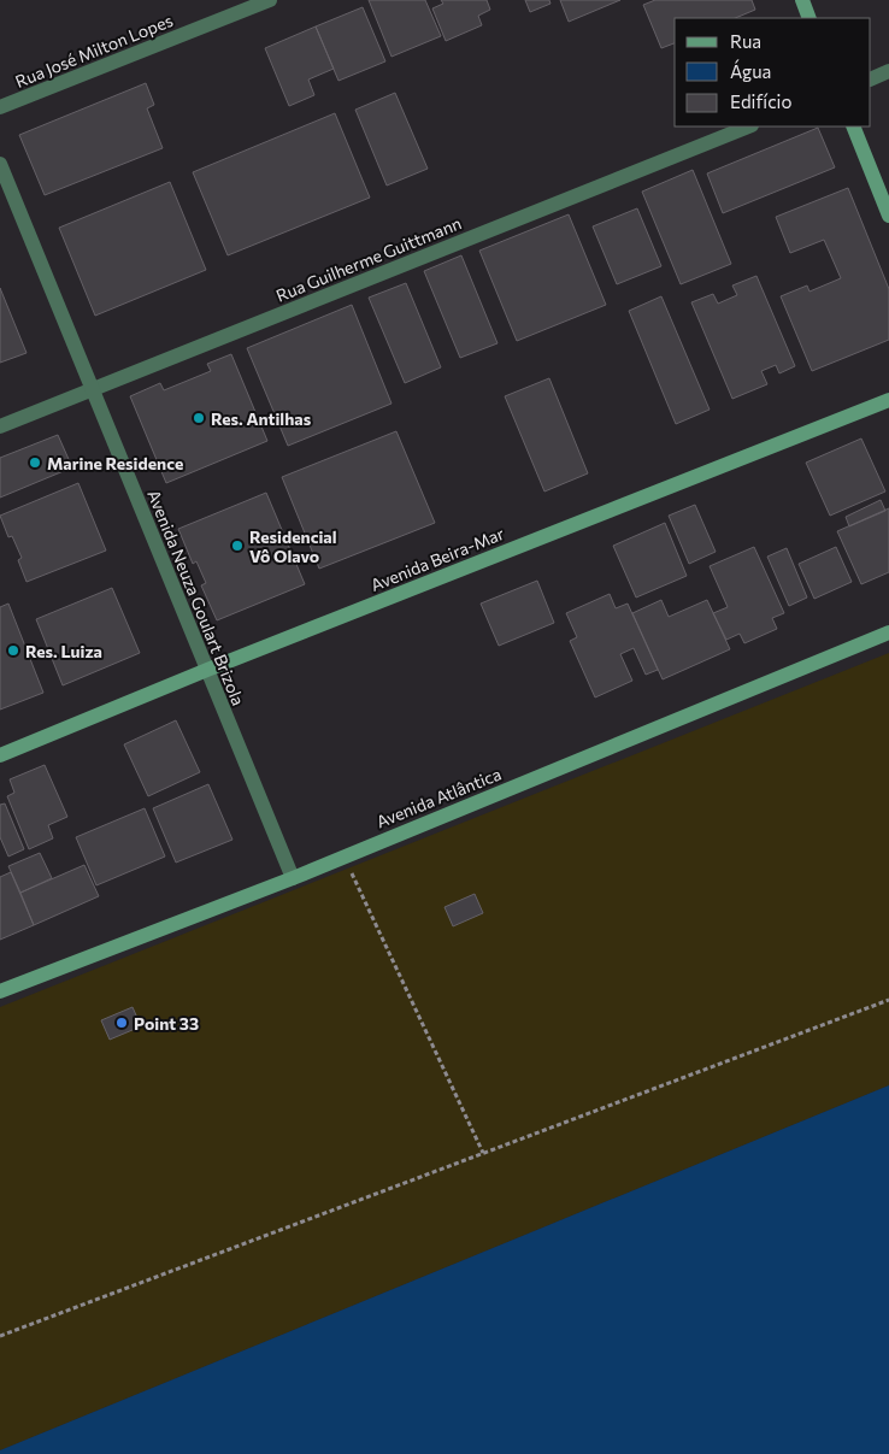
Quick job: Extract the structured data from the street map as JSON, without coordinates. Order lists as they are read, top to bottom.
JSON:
{
  "streets": {
    "main road": ["Avenida Beira-Mar", "Avenida Atlântica"],
    "street": ["Rua José Milton Lopes", "Rua Guilherme Guittmann", "Avenida Neuza Goulart Brizola"]
  },
  "crossings": [
    ["Rua Guilherme Guittmann", "Avenida Neuza Goulart Brizola"],
    ["Avenida Beira-Mar", "Avenida Neuza Goulart Brizola"],
    ["Avenida Neuza Goulart Brizola", "Avenida Atlântica"]
  ],
  "places": [
    "Res. Antilhas",
    "Marine Residence",
    "Residencial Vô Olavo",
    "Res. Luiza",
    "Point 33"
  ],
  "legend": ["Rua", "Água", "Edifício"]
}
